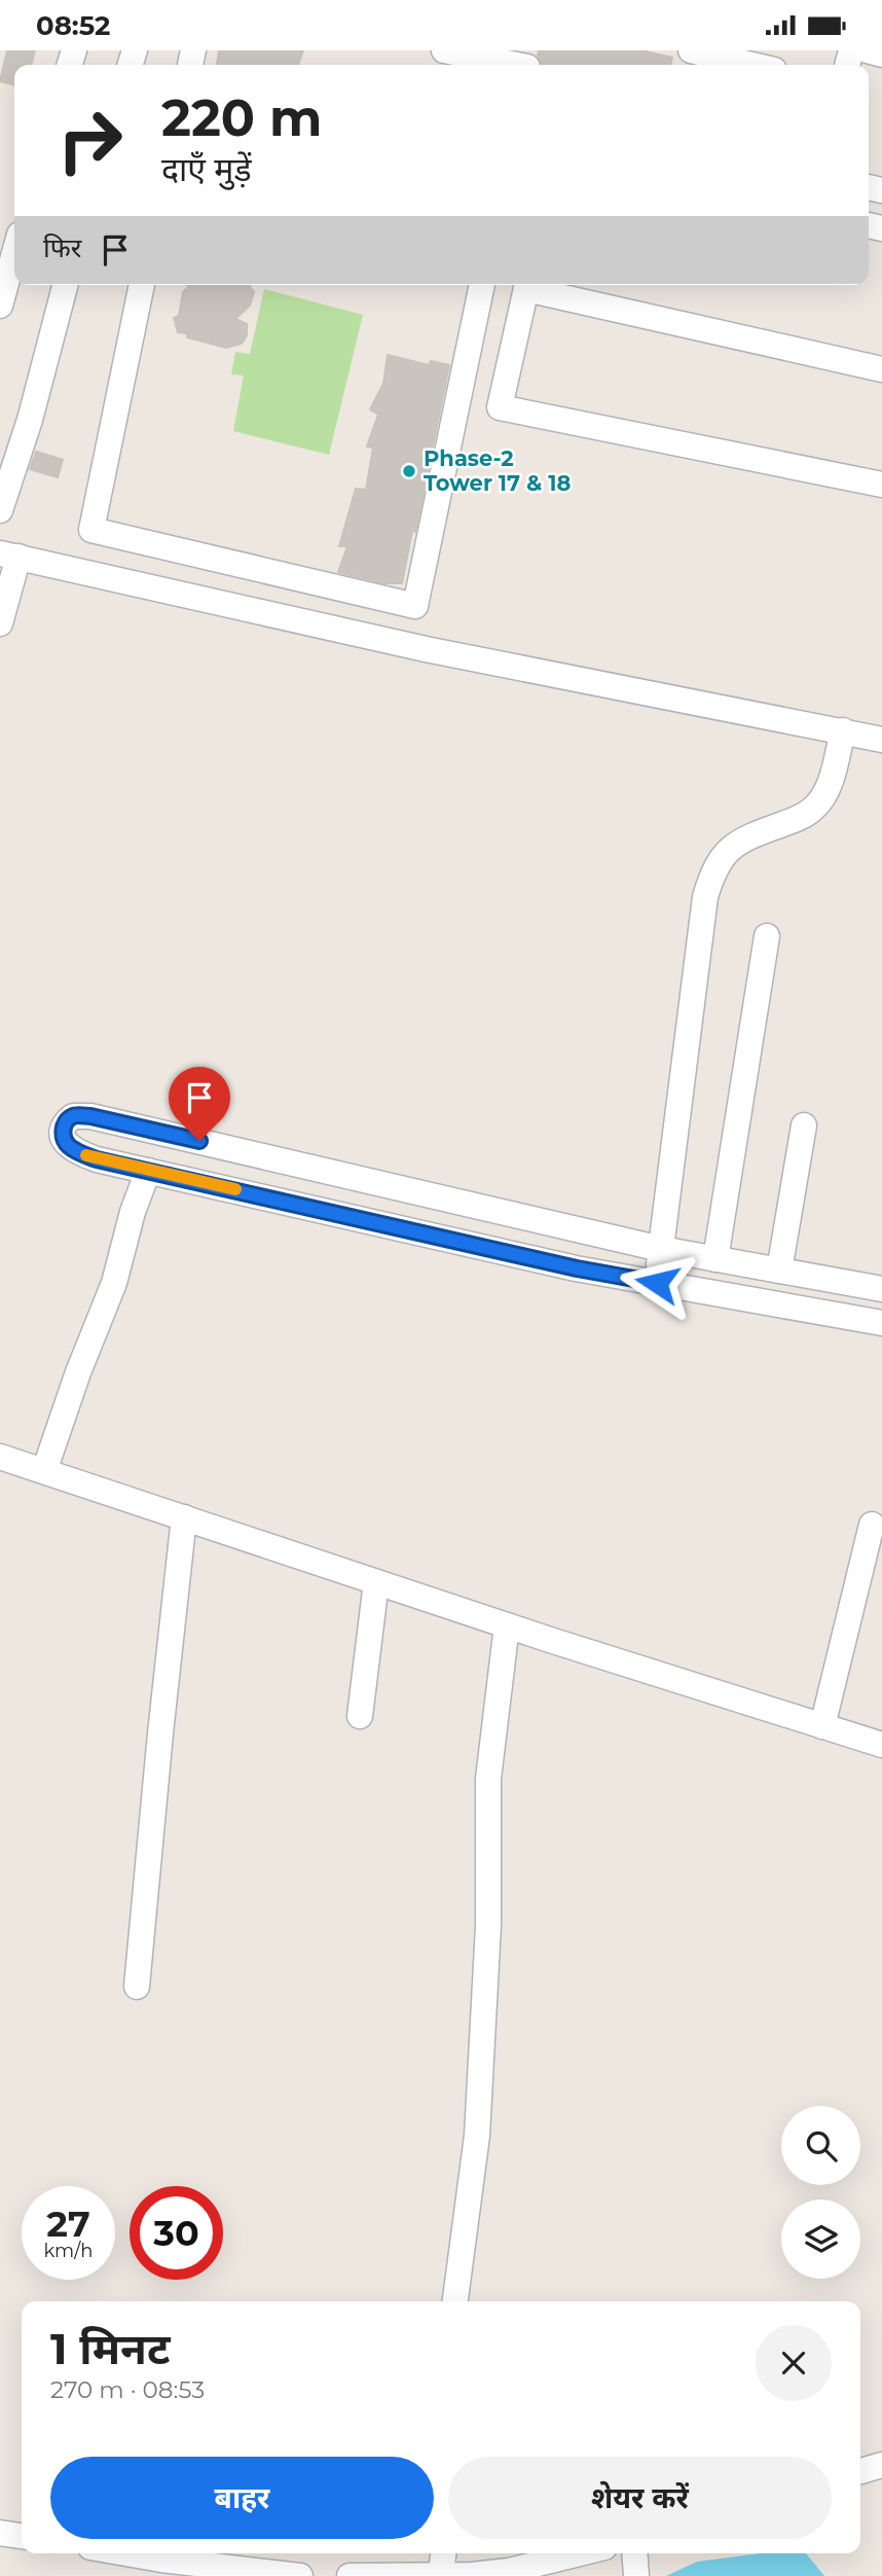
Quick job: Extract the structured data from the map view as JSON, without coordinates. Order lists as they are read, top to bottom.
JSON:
{
  "places": ["Phase-2 Tower 17 & 18"],
  "page": {
    "status": "08:52",
    "turn": ["220 m", "दाएँ मुड़ें"],
    "then": "फिर",
    "speed": "27 km/h",
    "limit": "30",
    "heading": ["1 मिनट", "270 m · 08:53"],
    "buttons": ["बाहर", "शेयर करें"]
  }
}
